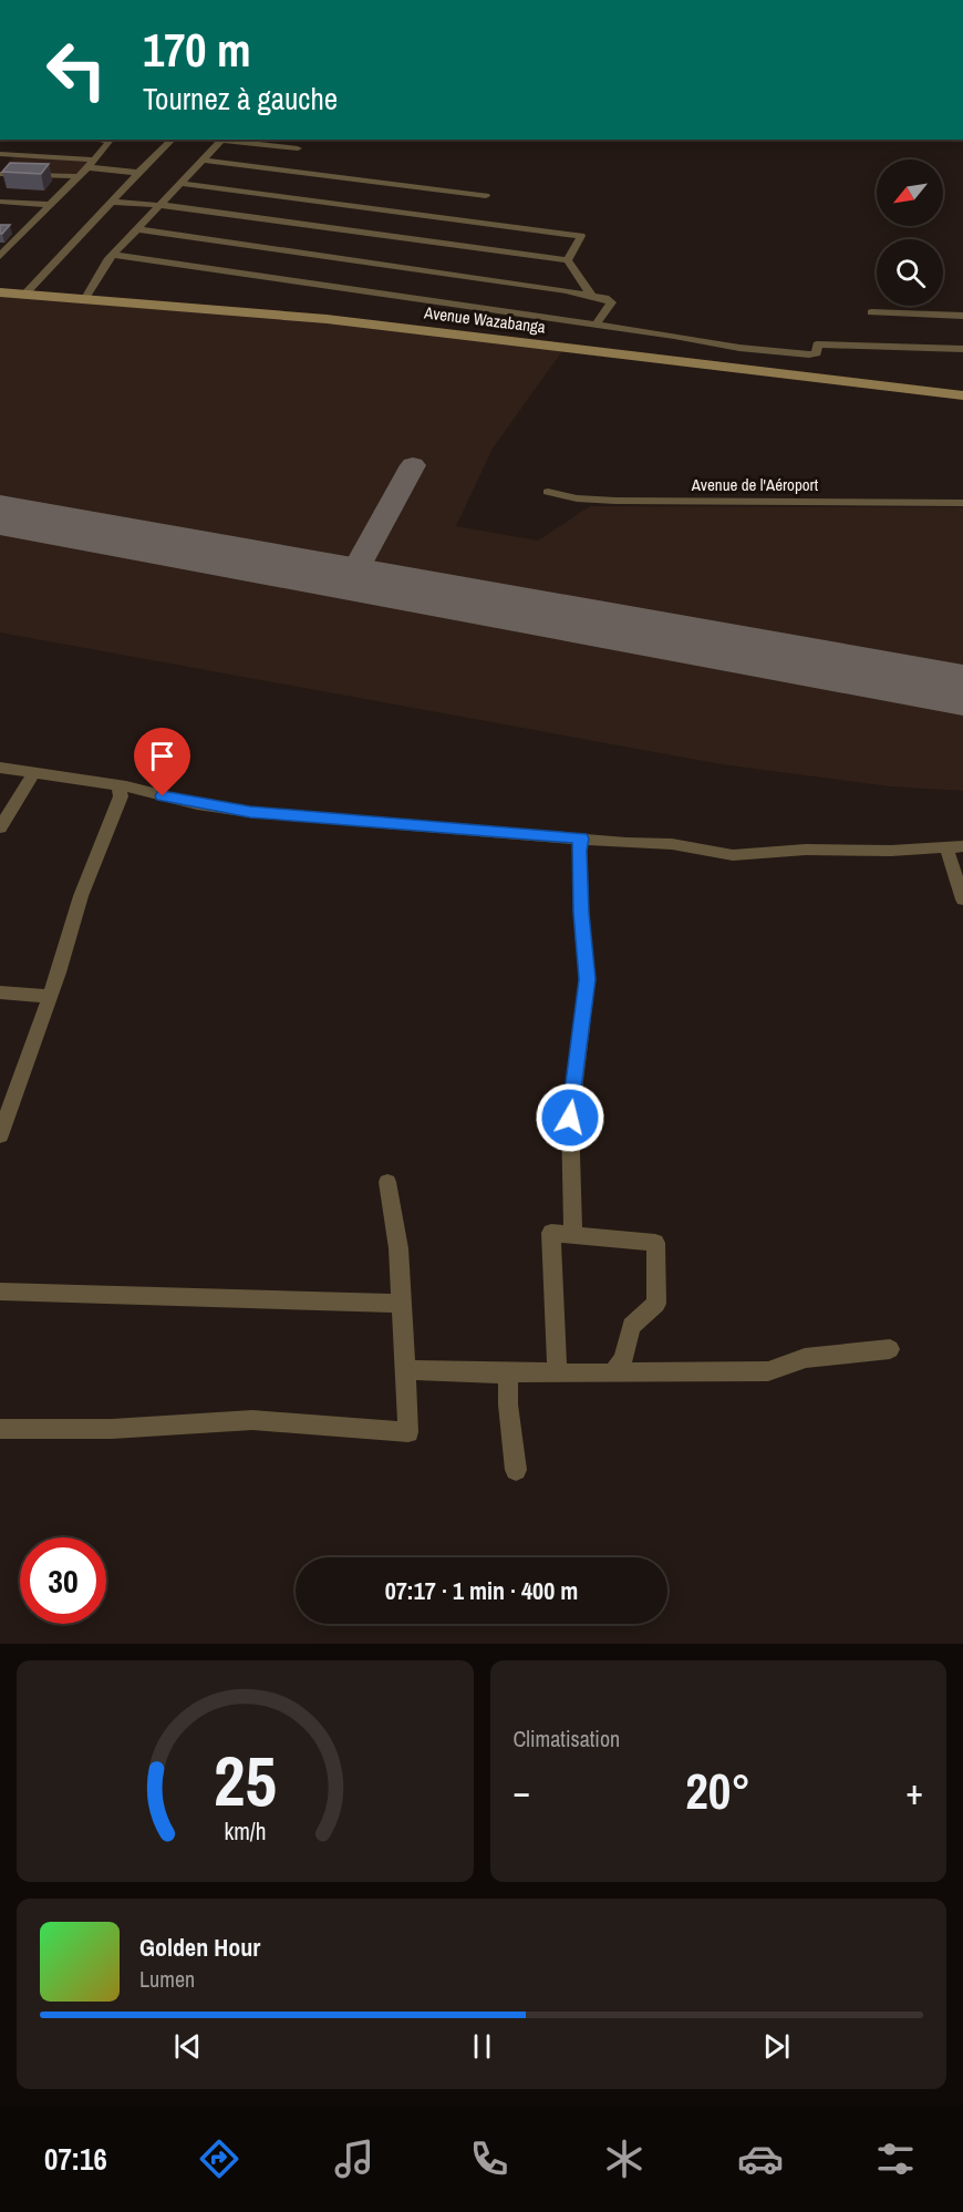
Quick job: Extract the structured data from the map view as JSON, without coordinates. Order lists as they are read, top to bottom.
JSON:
{
  "streets": {
    "main road": ["Avenue Wazabanga"],
    "street": ["Avenue de l'Aéroport"]
  },
  "north": "bottom left",
  "page": {
    "turn": ["170 m", "Tournez à gauche"],
    "limit": "30",
    "trip": "07:17 · 1 min · 400 m",
    "tile": "Climatisation",
    "heat": ["−", "20°", "+"],
    "song": ["Golden Hour", "Lumen"],
    "tabs": "07:16",
    "gauge": ["25", "km/h"]
  }
}
